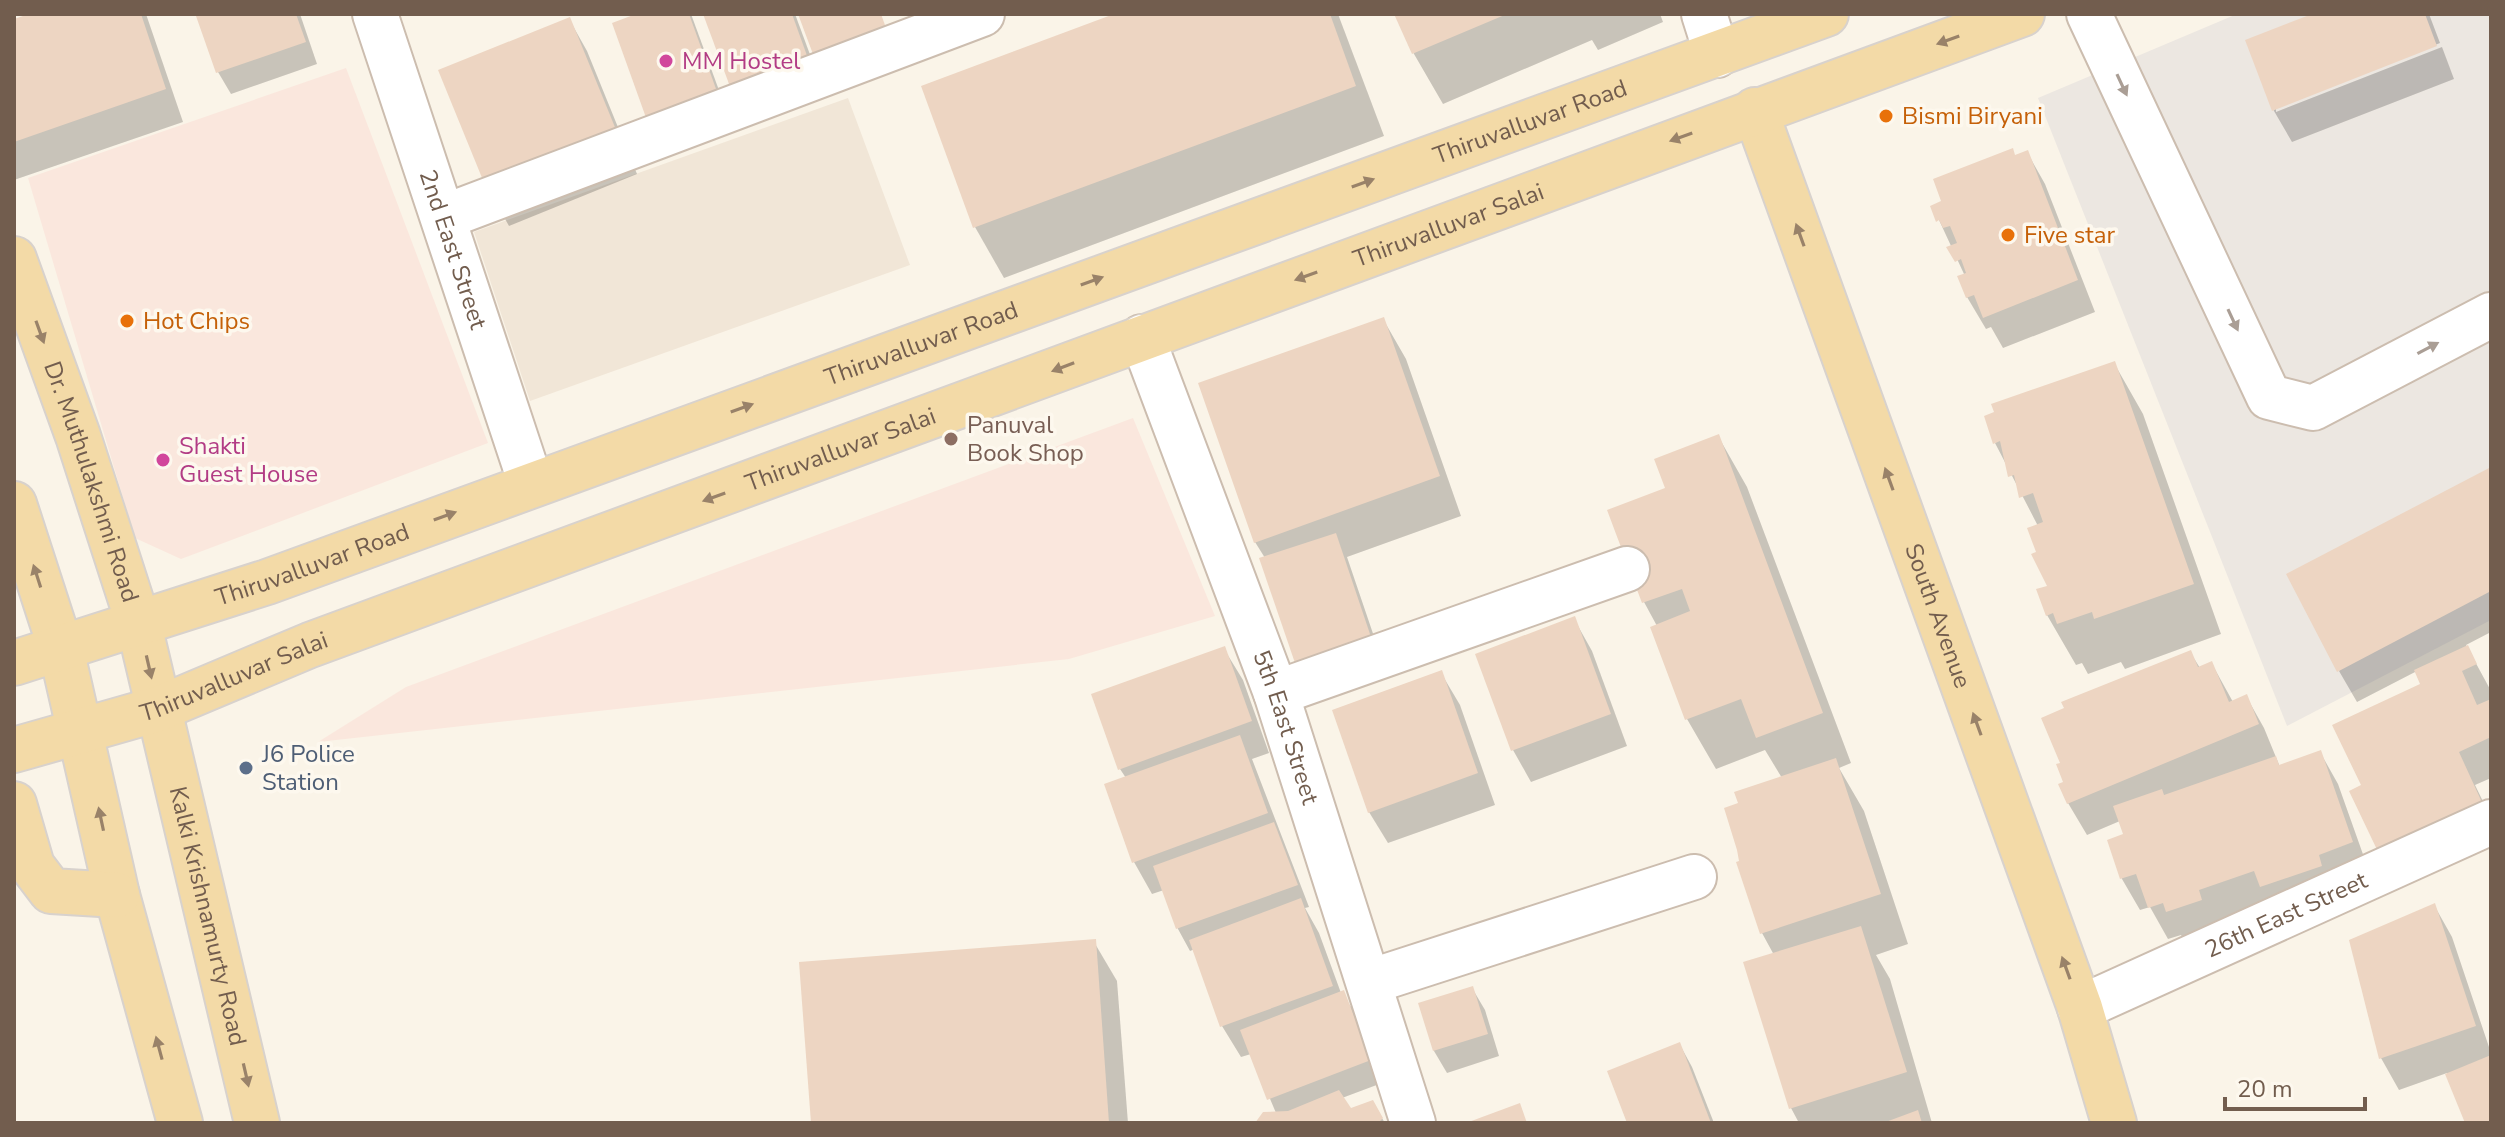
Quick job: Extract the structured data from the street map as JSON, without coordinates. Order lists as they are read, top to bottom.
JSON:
{
  "streets": {
    "main road": [
      "Thiruvalluvar Road",
      "Thiruvalluvar Salai",
      "Dr. Muthulakshmi Road",
      "South Avenue",
      "Kalki Krishnamurty Road"
    ],
    "street": ["2nd East Street", "5th East Street", "26th East Street"]
  },
  "crossings": [
    ["Thiruvalluvar Road", "2nd East Street"],
    ["Thiruvalluvar Road", "Dr. Muthulakshmi Road"],
    ["Thiruvalluvar Salai", "Dr. Muthulakshmi Road"],
    ["Thiruvalluvar Salai", "South Avenue"],
    ["Thiruvalluvar Salai", "5th East Street"],
    ["Thiruvalluvar Salai", "Kalki Krishnamurty Road"],
    ["Dr. Muthulakshmi Road", "Kalki Krishnamurty Road"],
    ["South Avenue", "26th East Street"]
  ],
  "one_way": ["Thiruvalluvar Road", "Thiruvalluvar Salai", "South Avenue"],
  "places": [
    "MM Hostel",
    "Bismi Biryani",
    "Five star",
    "Hot Chips",
    "Panuval Book Shop",
    "Shakti Guest House",
    "J6 Police Station"
  ],
  "scale_bar": "20 m"
}
